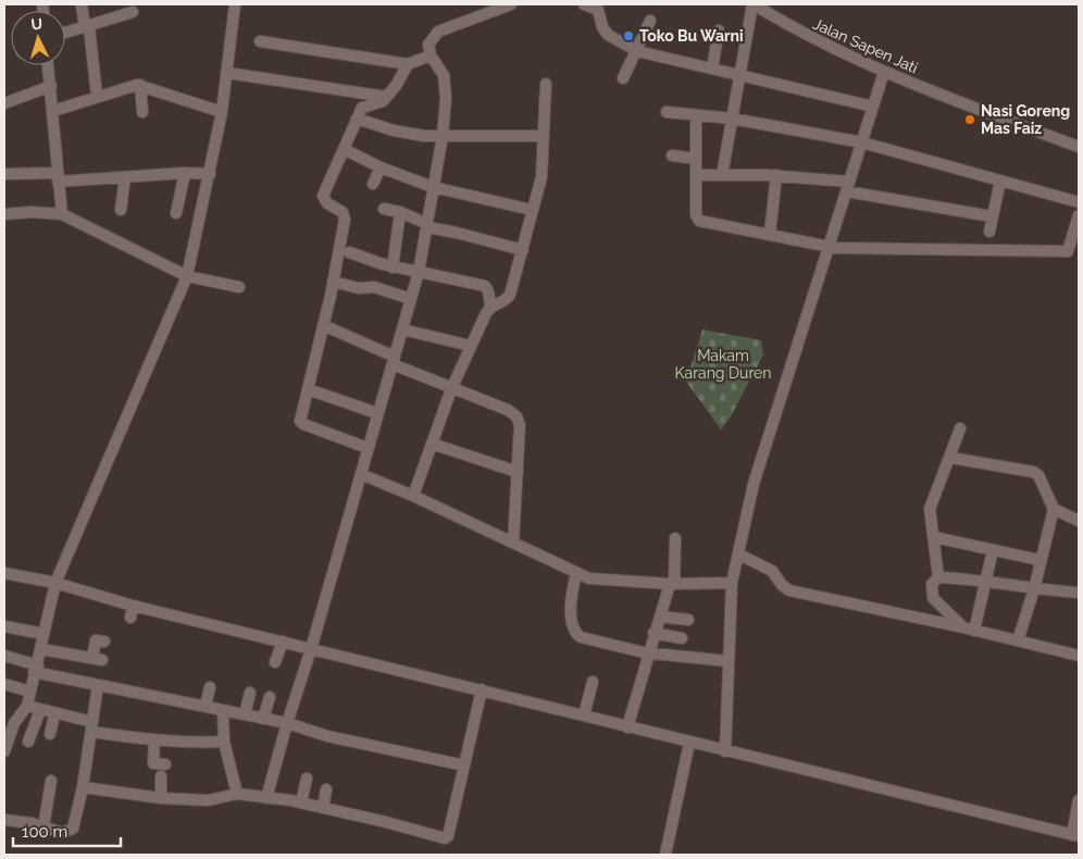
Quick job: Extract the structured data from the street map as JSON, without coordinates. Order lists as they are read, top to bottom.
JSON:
{
  "streets": {
    "street": ["Jalan Sapen Jati"]
  },
  "parks": ["Makam Karang Duren"],
  "places": ["Toko Bu Warni", "Nasi Goreng Mas Faiz"],
  "scale_bar": "100 m",
  "north": "top"
}
